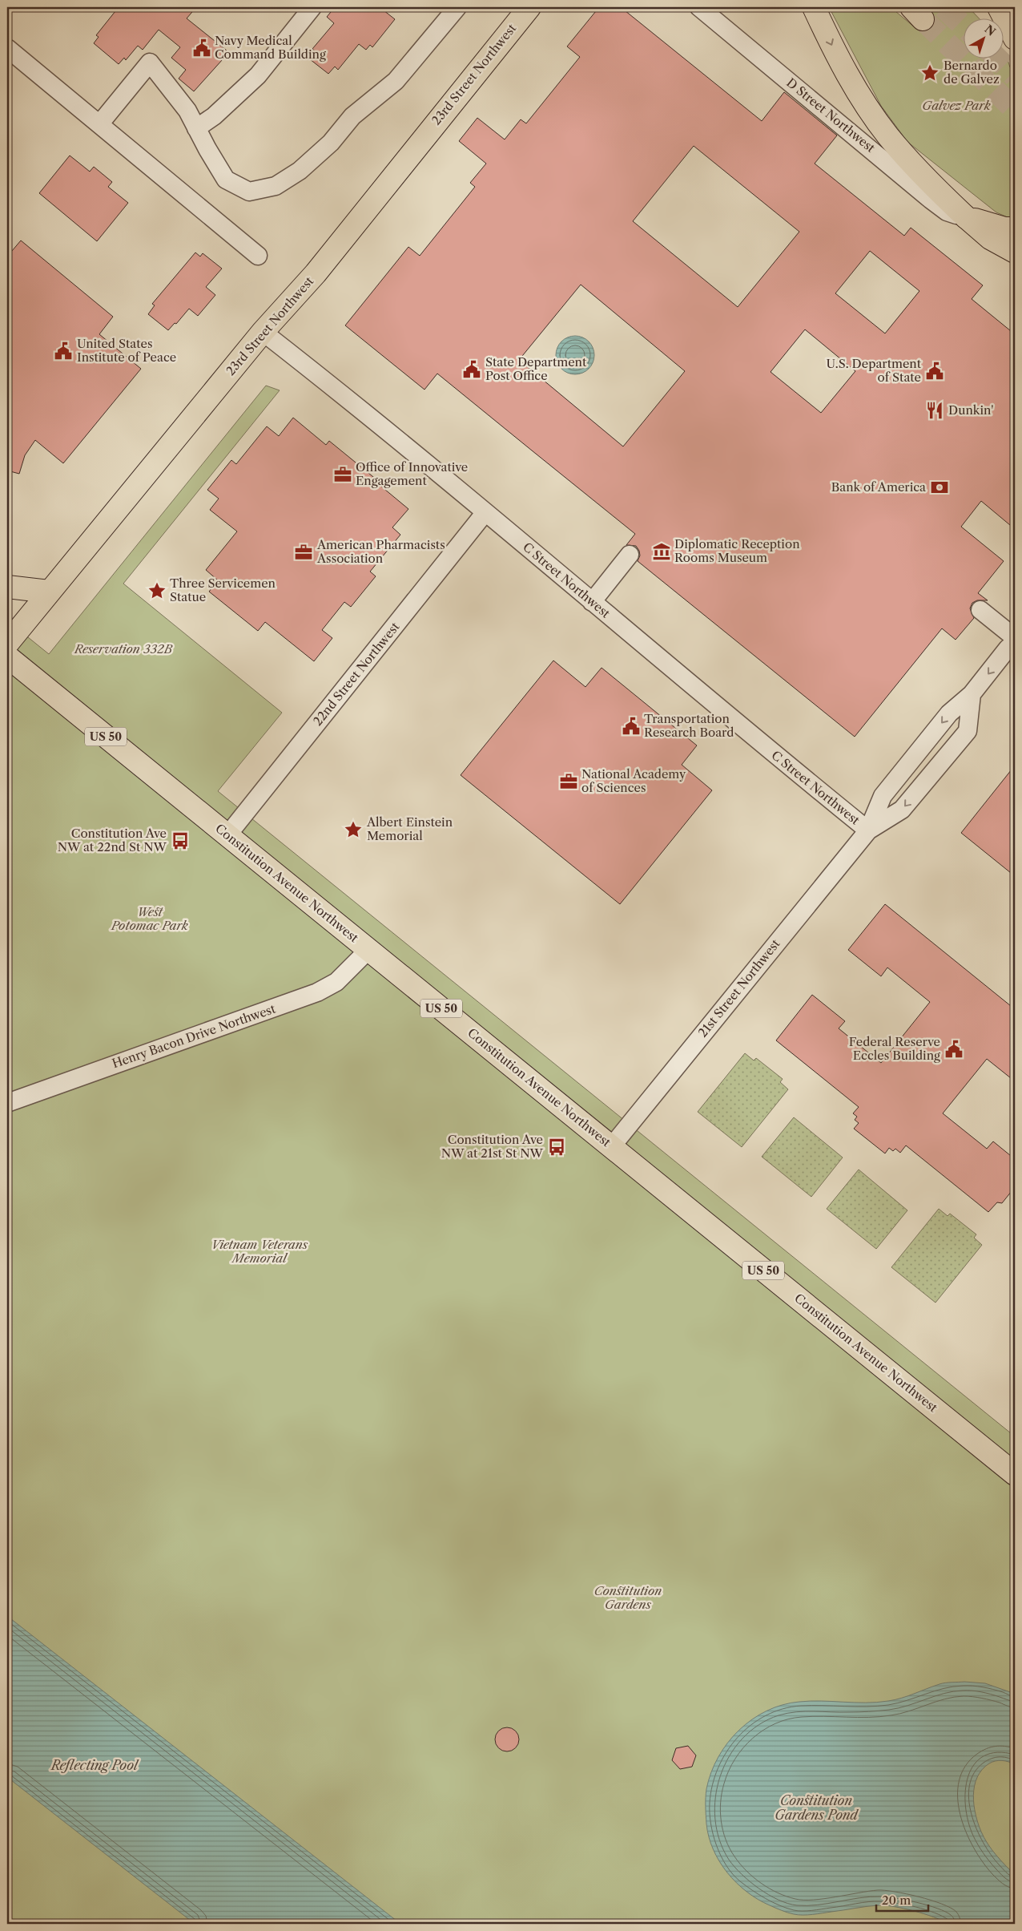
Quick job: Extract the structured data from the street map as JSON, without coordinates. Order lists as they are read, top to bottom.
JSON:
{
  "streets": {
    "main road": ["23rd Street Northwest", "US 50", "Constitution Avenue Northwest"],
    "street": [
      "D Street Northwest",
      "C Street Northwest",
      "22nd Street Northwest",
      "21st Street Northwest",
      "Henry Bacon Drive Northwest"
    ]
  },
  "crossings": [
    ["23rd Street Northwest", "C Street Northwest"],
    ["C Street Northwest", "22nd Street Northwest"],
    ["C Street Northwest", "21st Street Northwest"],
    ["22nd Street Northwest", "Constitution Avenue Northwest"],
    ["Constitution Avenue Northwest", "21st Street Northwest"],
    ["Constitution Avenue Northwest", "Henry Bacon Drive Northwest"]
  ],
  "one_way": ["21st Street Northwest"],
  "water": ["Reflecting Pool", "Constitution Gardens Pond"],
  "parks": [
    "Galvez Park",
    "Reservation 332B",
    "West Potomac Park",
    "Vietnam Veterans Memorial",
    "Constitution Gardens"
  ],
  "places": {
    "public building": [
      "Navy Medical Command Building",
      "United States Institute of Peace",
      "State Department Post Office",
      "U.S. Department of State",
      "Transportation Research Board",
      "Federal Reserve Eccles Building"
    ],
    "place": ["Bernardo de Galvez", "Three Servicemen Statue", "Albert Einstein Memorial"],
    "restaurant": ["Dunkin'"],
    "office": ["Office of Innovative Engagement", "American Pharmacists Association", "National Academy of Sciences"],
    "bank": ["Bank of America"],
    "museum": ["Diplomatic Reception Rooms Museum"],
    "bus stop": ["Constitution Ave NW at 22nd St NW", "Constitution Ave NW at 21st St NW"]
  },
  "scale_bar": "20 m",
  "north": "top right"
}
